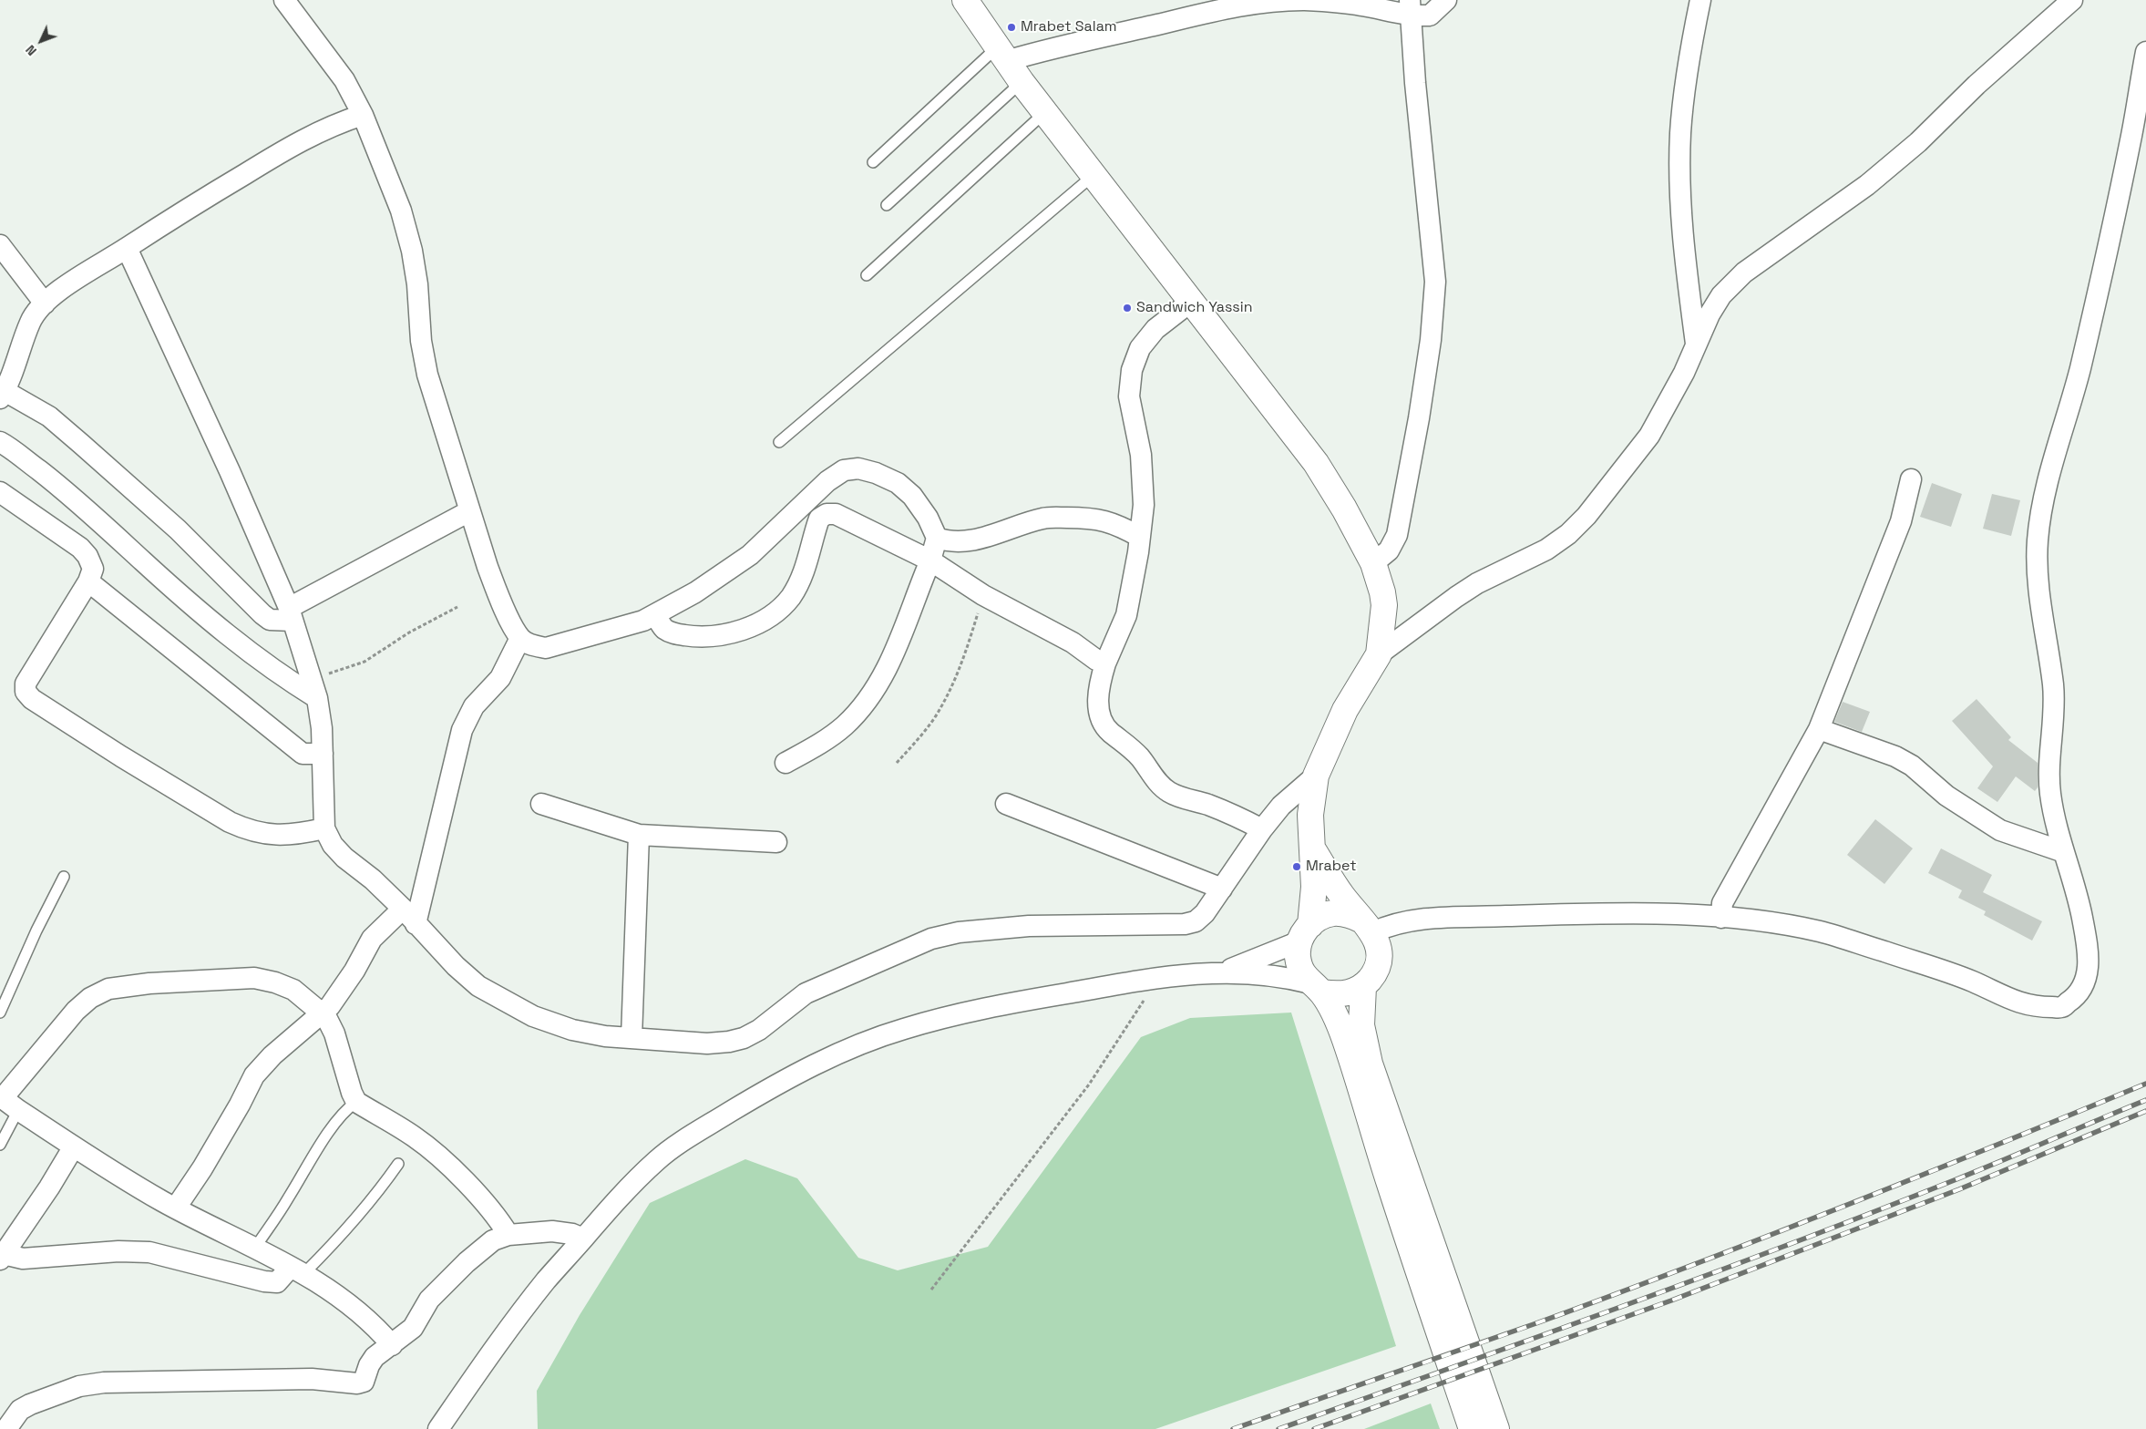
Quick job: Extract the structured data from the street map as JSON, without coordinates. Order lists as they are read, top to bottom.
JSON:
{
  "places": ["Mrabet Salam", "Sandwich Yassin", "Mrabet"],
  "north": "bottom left"
}
